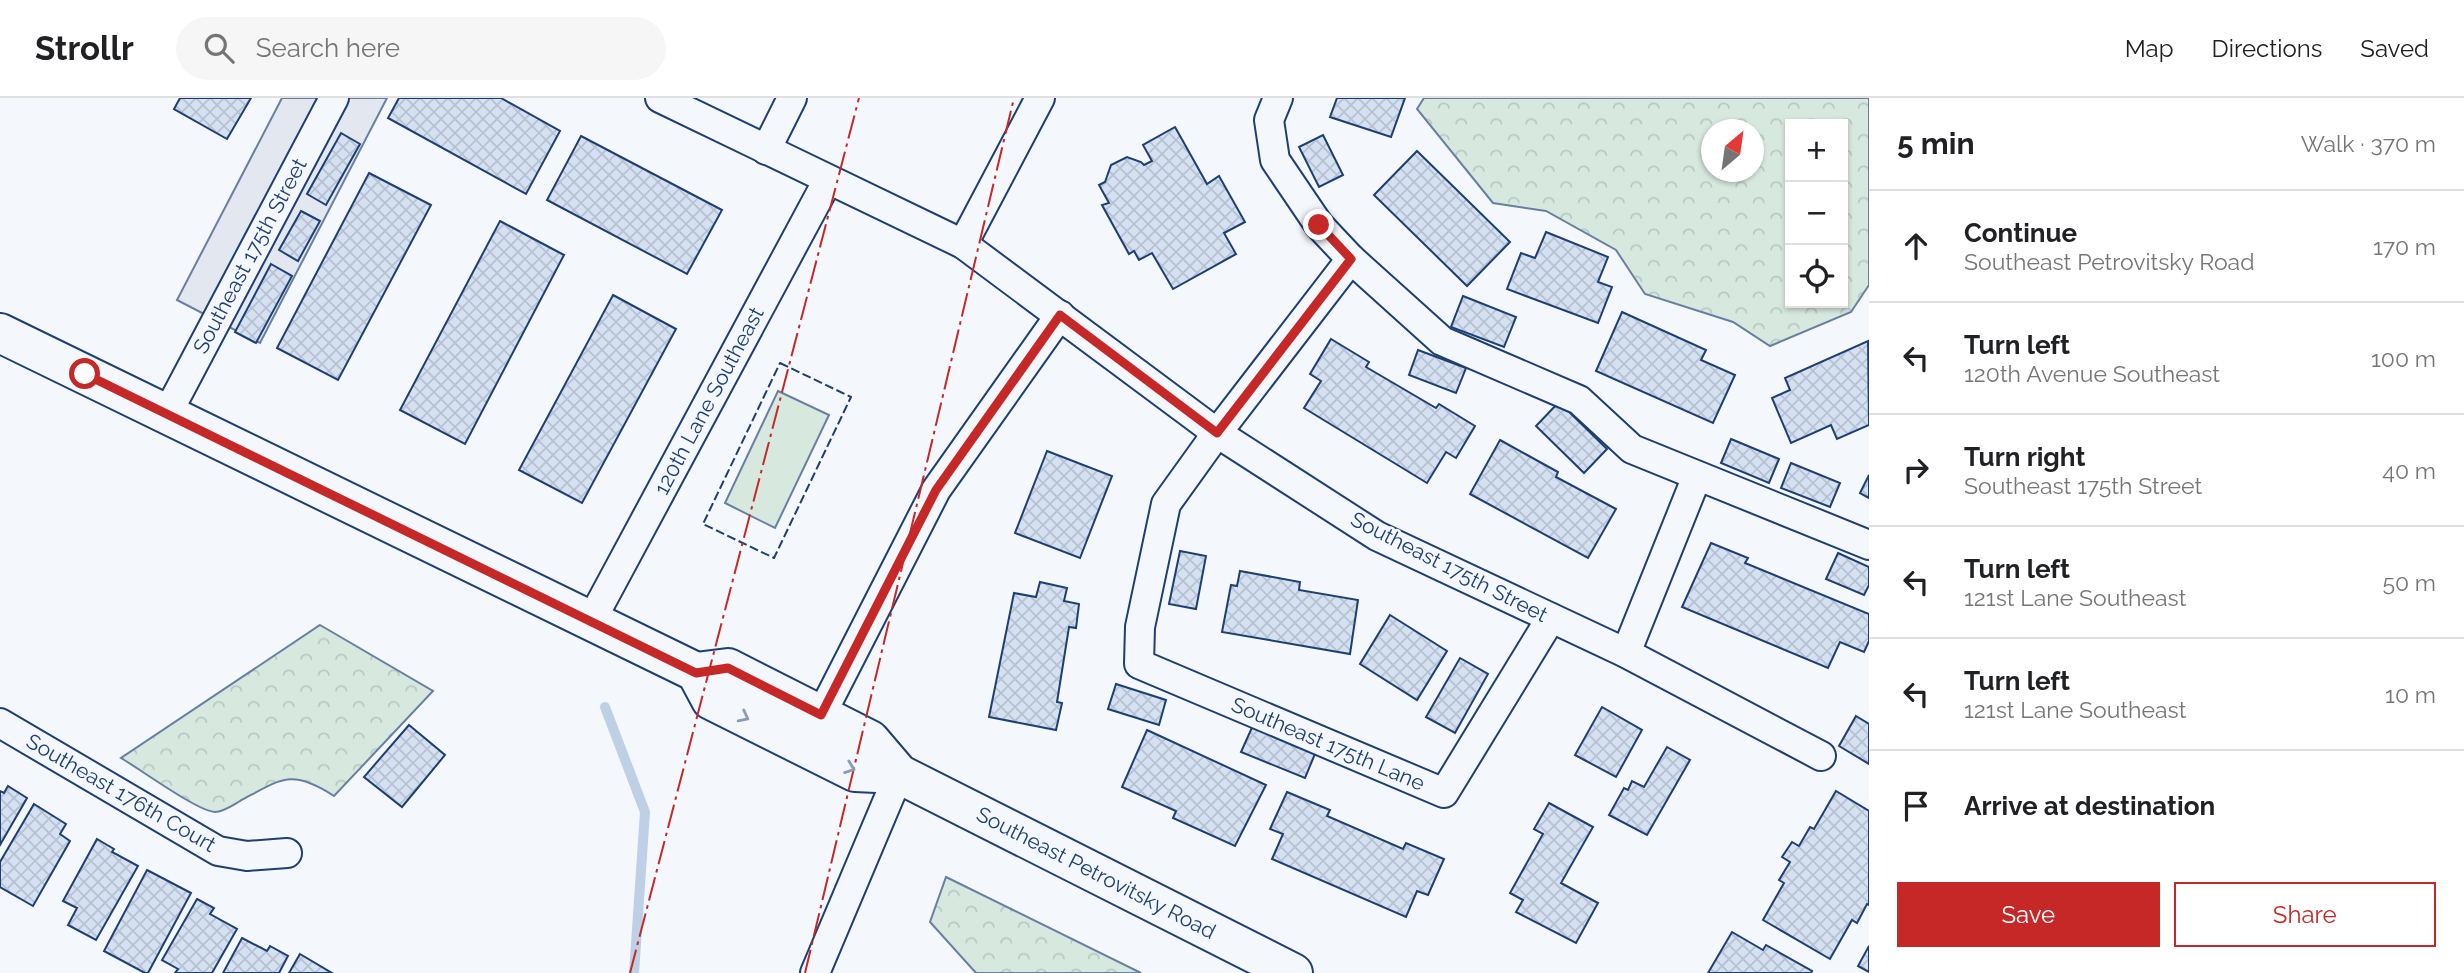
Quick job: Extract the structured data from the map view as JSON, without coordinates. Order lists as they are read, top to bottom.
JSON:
{
  "streets": {
    "main road": ["Southeast Petrovitsky Road"],
    "street": [
      "Southeast 175th Street",
      "120th Lane Southeast",
      "Southeast 175th Lane",
      "Southeast 176th Court"
    ]
  },
  "crossings": [
    ["Southeast 175th Street", "Southeast 175th Lane"]
  ],
  "north": "top right",
  "page": {
    "header": "Strollr",
    "search": "Search here",
    "nav": ["Map", "Directions", "Saved"],
    "heading": ["5 min", "Walk · 370 m"],
    "map_buttons": ["+", "−"],
    "list": [
      ["Continue", "Southeast Petrovitsky Road", "170 m"],
      ["Turn left", "120th Avenue Southeast", "100 m"],
      ["Turn right", "Southeast 175th Street", "40 m"],
      ["Turn left", "121st Lane Southeast", "50 m"],
      ["Turn left", "121st Lane Southeast", "10 m"],
      "Arrive at destination"
    ],
    "buttons": ["Save", "Share"]
  }
}
